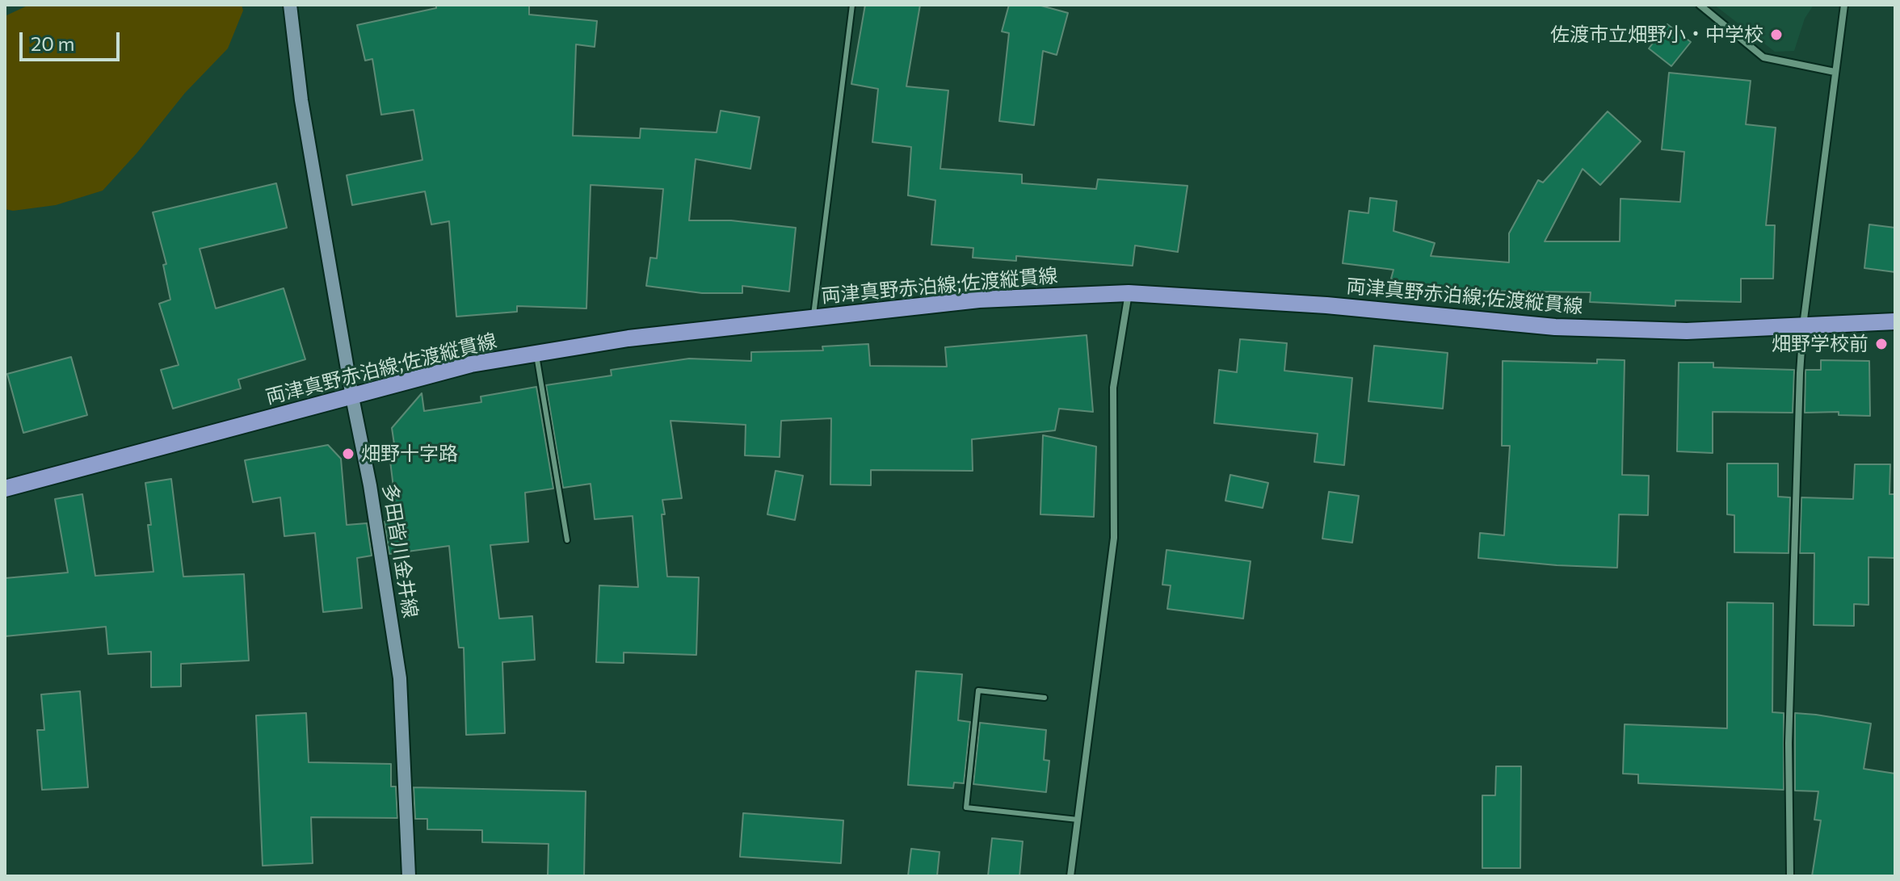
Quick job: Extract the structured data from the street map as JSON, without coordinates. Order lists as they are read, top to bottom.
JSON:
{
  "streets": {
    "main road": ["両津真野赤泊線;佐渡縦貫線", "多田皆川金井線"]
  },
  "crossings": [
    ["両津真野赤泊線;佐渡縦貫線", "多田皆川金井線"]
  ],
  "places": ["佐渡市立畑野小・中学校", "畑野学校前", "畑野十字路"],
  "scale_bar": "20 m"
}
